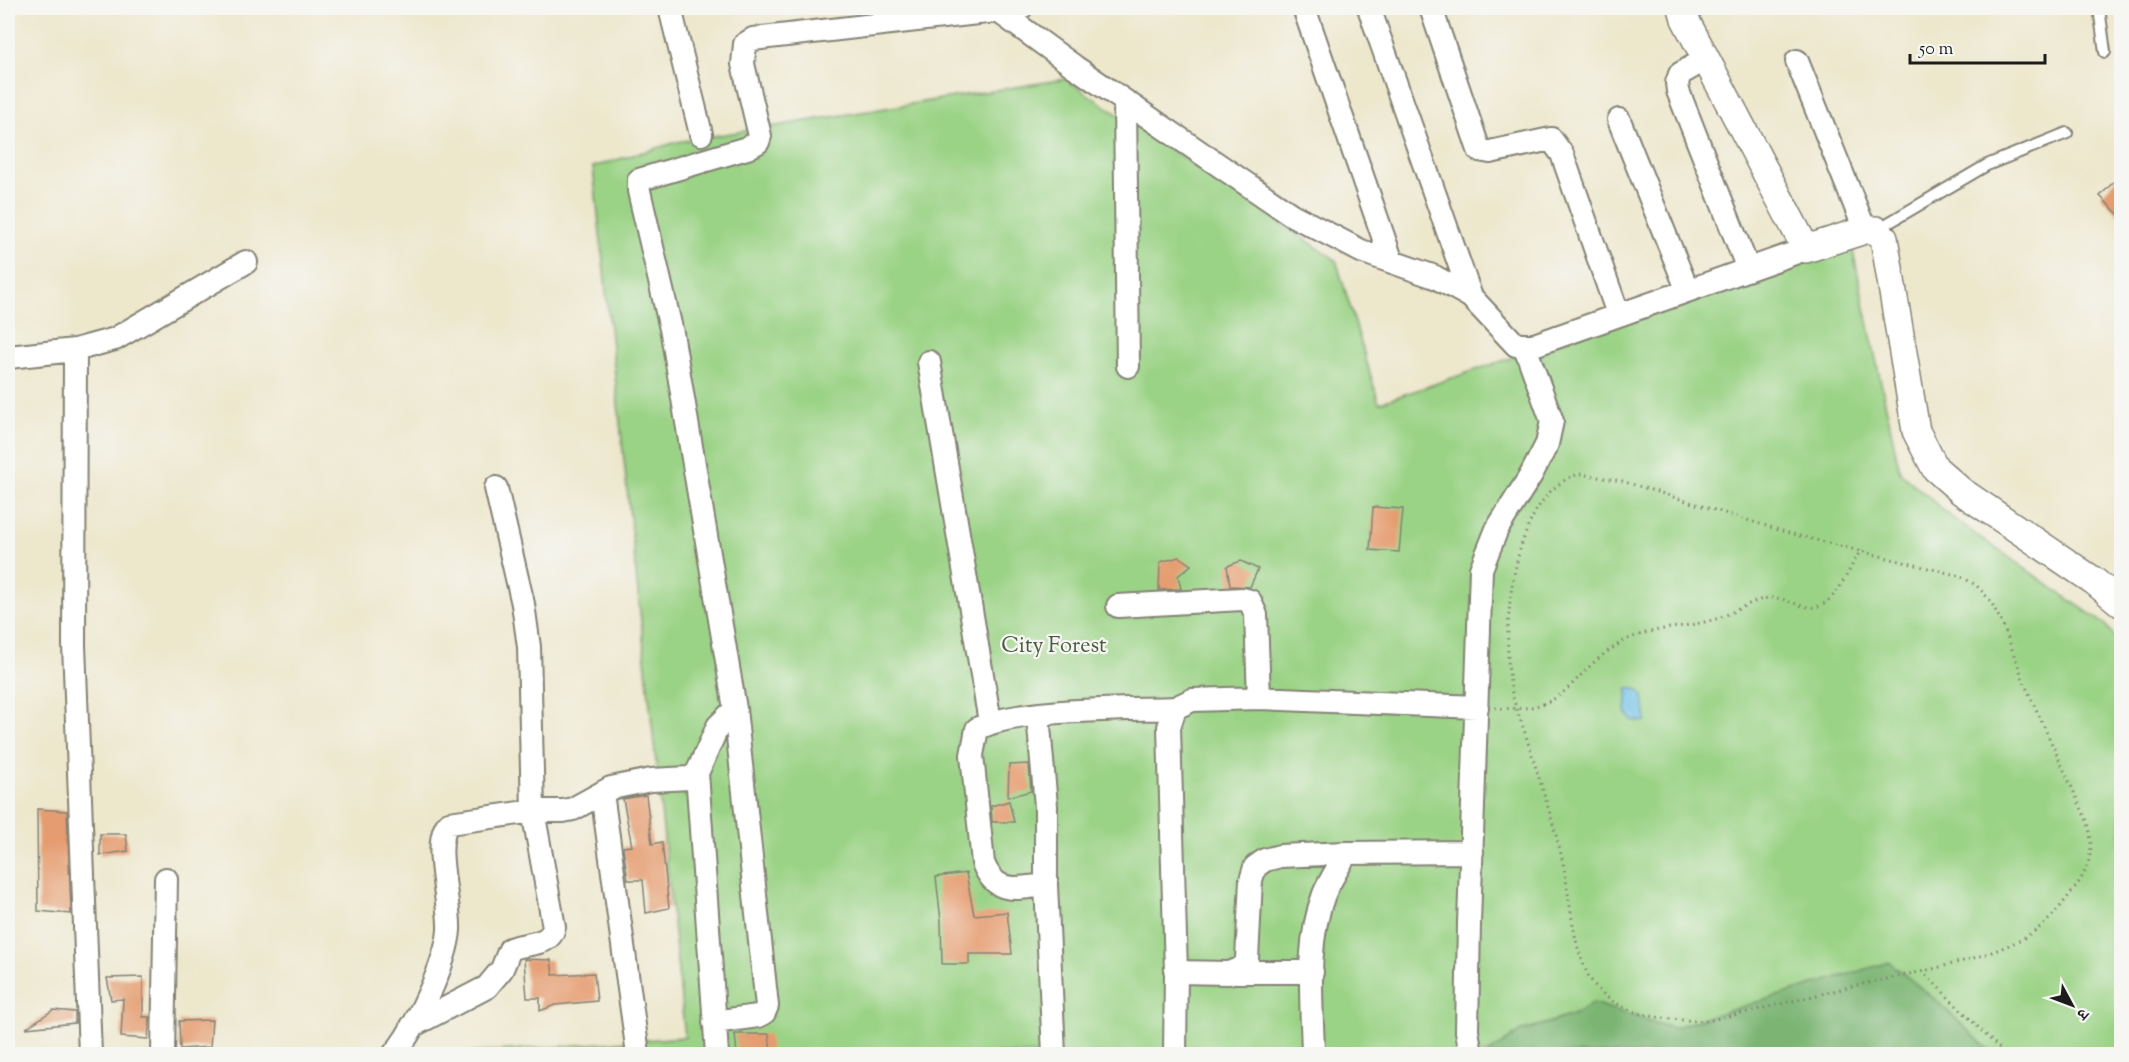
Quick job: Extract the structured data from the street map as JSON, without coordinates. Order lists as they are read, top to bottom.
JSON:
{
  "parks": ["City Forest"],
  "scale_bar": "50 m",
  "north": "bottom right"
}
